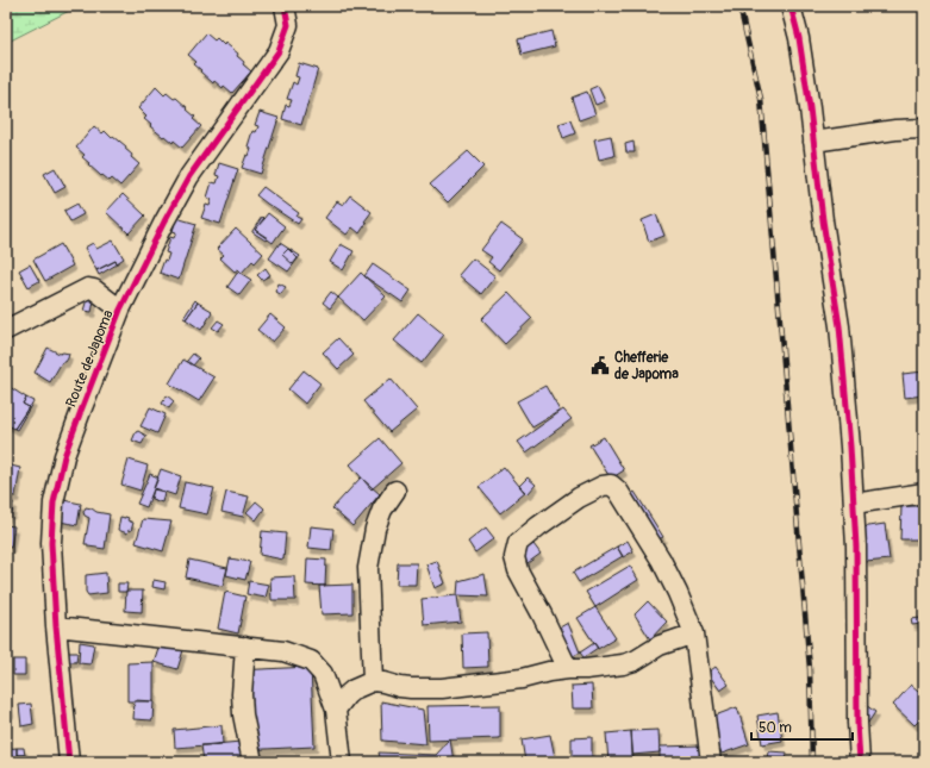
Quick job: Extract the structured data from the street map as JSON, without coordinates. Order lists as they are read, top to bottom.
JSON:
{
  "streets": {
    "street": ["Route de Japoma"]
  },
  "places": {
    "public building": ["Chefferie de Japoma"]
  },
  "scale_bar": "50 m"
}
